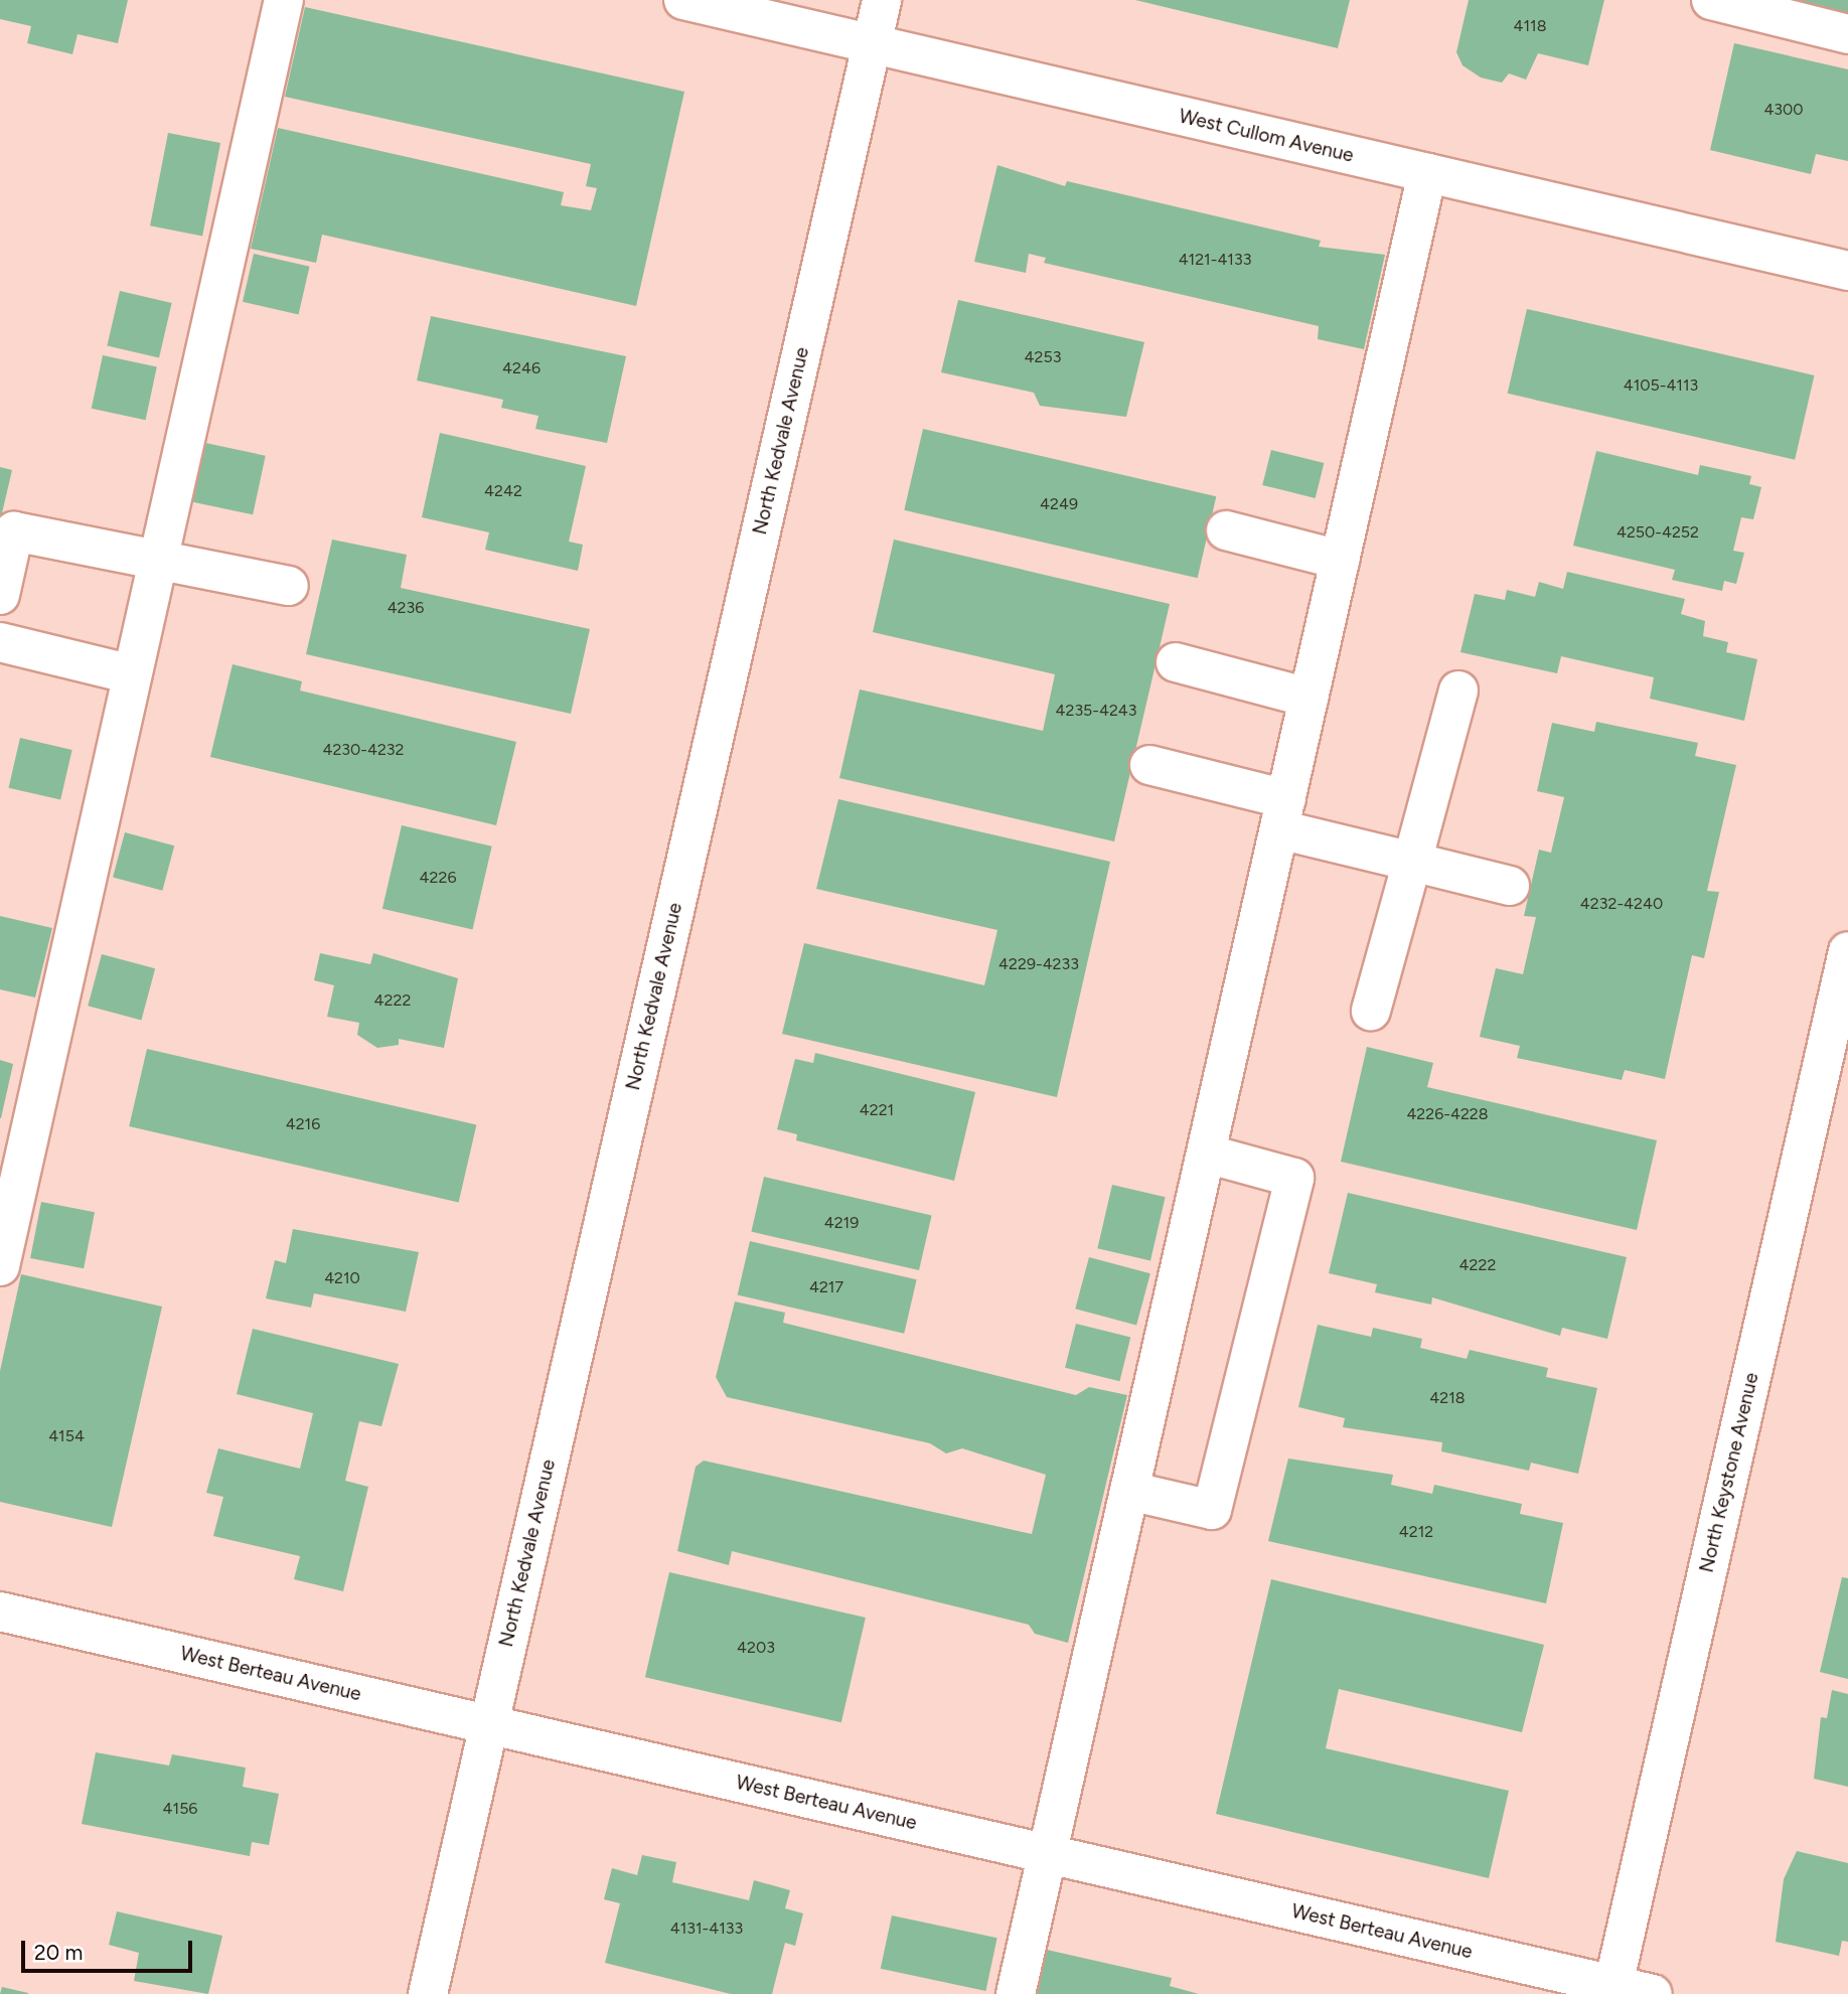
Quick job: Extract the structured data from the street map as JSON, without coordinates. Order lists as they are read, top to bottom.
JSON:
{
  "streets": {
    "street": [
      "West Cullom Avenue",
      "North Kedvale Avenue",
      "North Keystone Avenue",
      "West Berteau Avenue"
    ]
  },
  "crossings": [
    ["West Cullom Avenue", "North Kedvale Avenue"],
    ["North Kedvale Avenue", "West Berteau Avenue"],
    ["North Keystone Avenue", "West Berteau Avenue"]
  ],
  "house_numbers": [
    "4118",
    "4300",
    "4121-4133",
    "4253",
    "4246",
    "4105-4113",
    "4242",
    "4249",
    "4250-4252",
    "4236",
    "4235-4243",
    "4230-4232",
    "4226",
    "4232-4240",
    "4229-4233",
    "4222",
    "4221",
    "4226-4228",
    "4216",
    "4219",
    "4222",
    "4210",
    "4217",
    "4218",
    "4154",
    "4212",
    "4203",
    "4156",
    "4131-4133"
  ],
  "scale_bar": "20 m"
}
